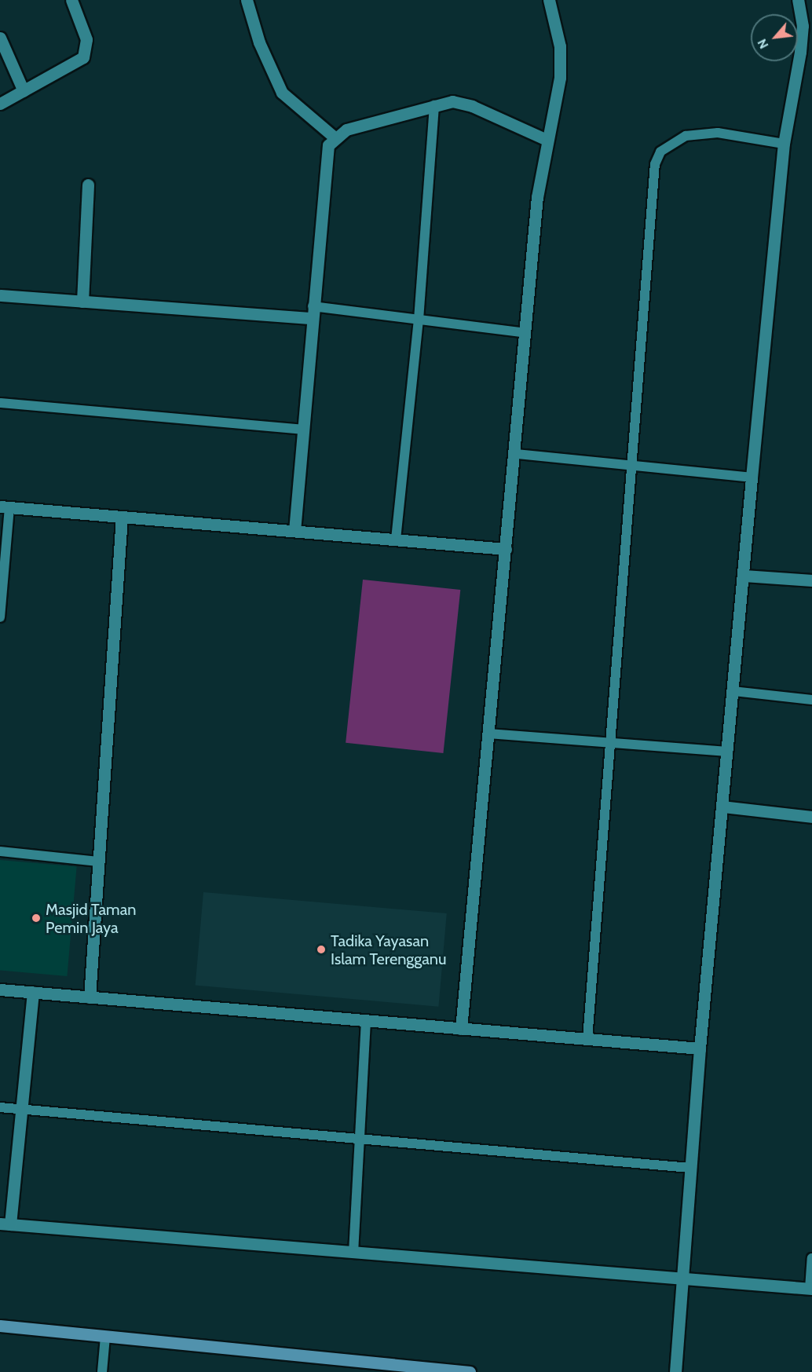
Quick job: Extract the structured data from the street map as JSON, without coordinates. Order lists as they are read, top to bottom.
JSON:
{
  "places": ["Masjid Taman Pemin Jaya", "Tadika Yayasan Islam Terengganu"],
  "north": "bottom left"
}
